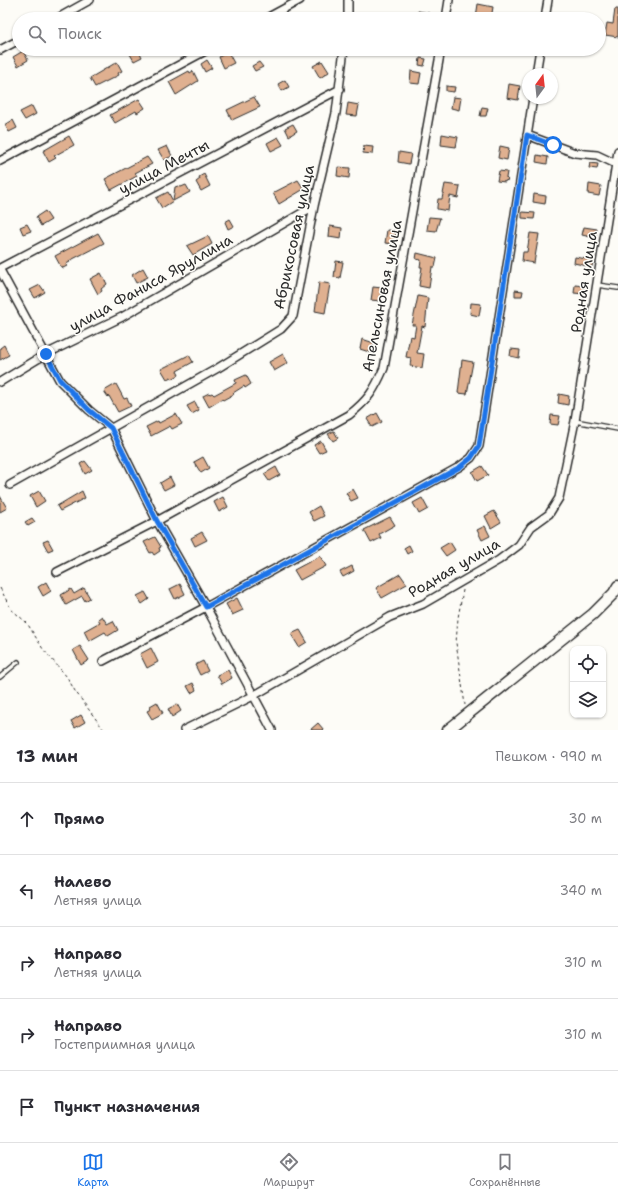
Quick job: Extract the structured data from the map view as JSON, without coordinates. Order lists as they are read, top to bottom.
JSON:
{
  "streets": {
    "street": [
      "улица Мечты",
      "Абрикосовая улица",
      "Родная улица",
      "улица Фаниса Яруллина",
      "Апельсиновая улица"
    ]
  },
  "crossings": [
    ["улица Мечты", "Абрикосовая улица"],
    ["Абрикосовая улица", "улица Фаниса Яруллина"]
  ],
  "north": "top",
  "page": {
    "search": "Поиск",
    "heading": ["13 мин", "Пешком · 990 m"],
    "list": [
      ["Прямо", "30 m"],
      ["Налево", "Летняя улица", "340 m"],
      ["Направо", "Летняя улица", "310 m"],
      ["Направо", "Гостеприимная улица", "310 m"],
      "Пункт назначения"
    ],
    "nav": ["Карта", "Маршрут", "Сохранённые"]
  }
}
